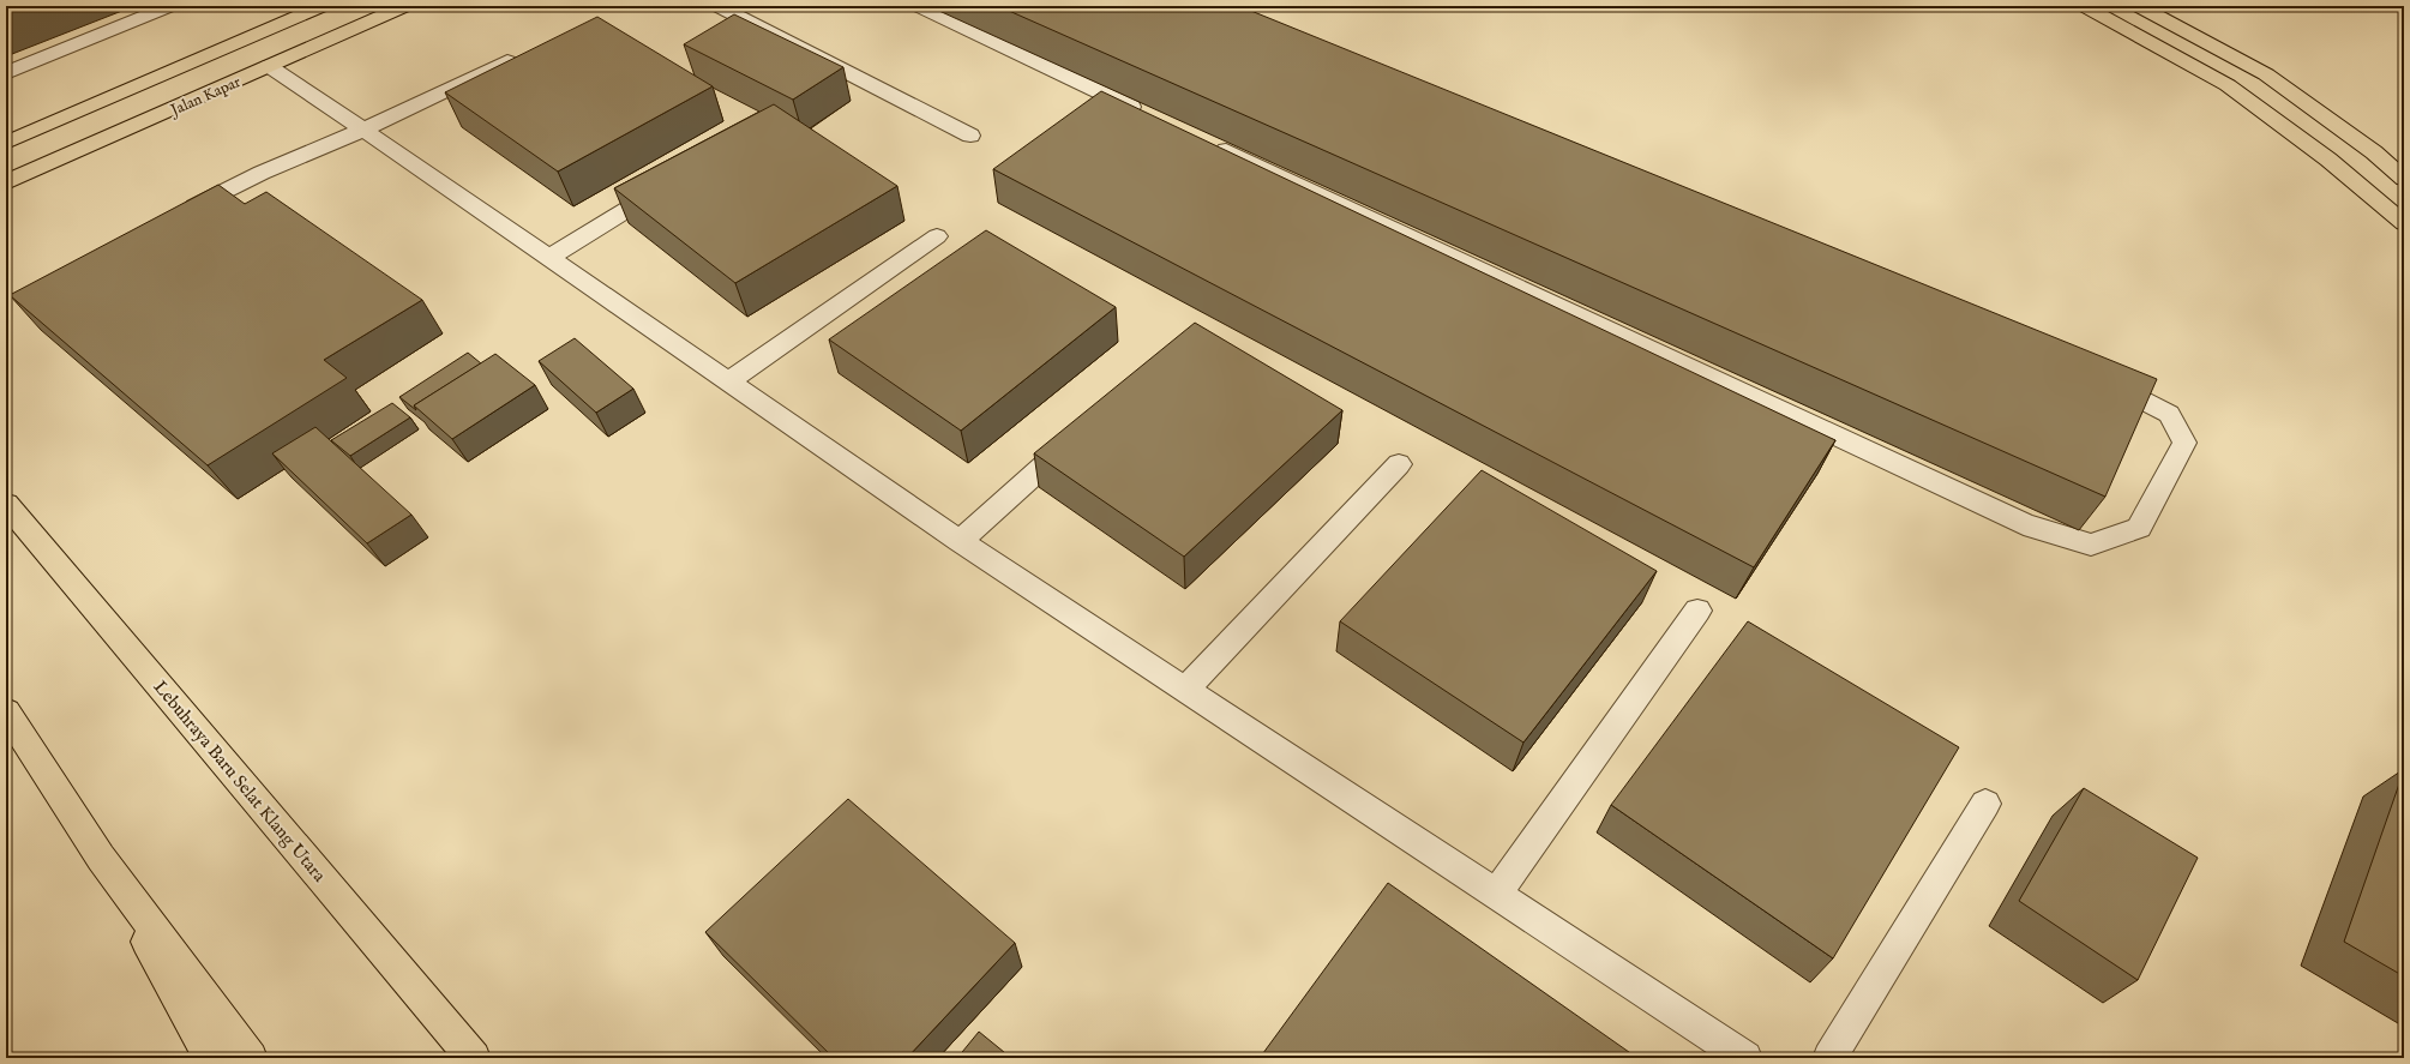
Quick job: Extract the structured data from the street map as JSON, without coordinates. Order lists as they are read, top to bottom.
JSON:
{
  "streets": {
    "highway": ["Jalan Kapar", "Lebuhraya Baru Selat Klang Utara"]
  }
}
